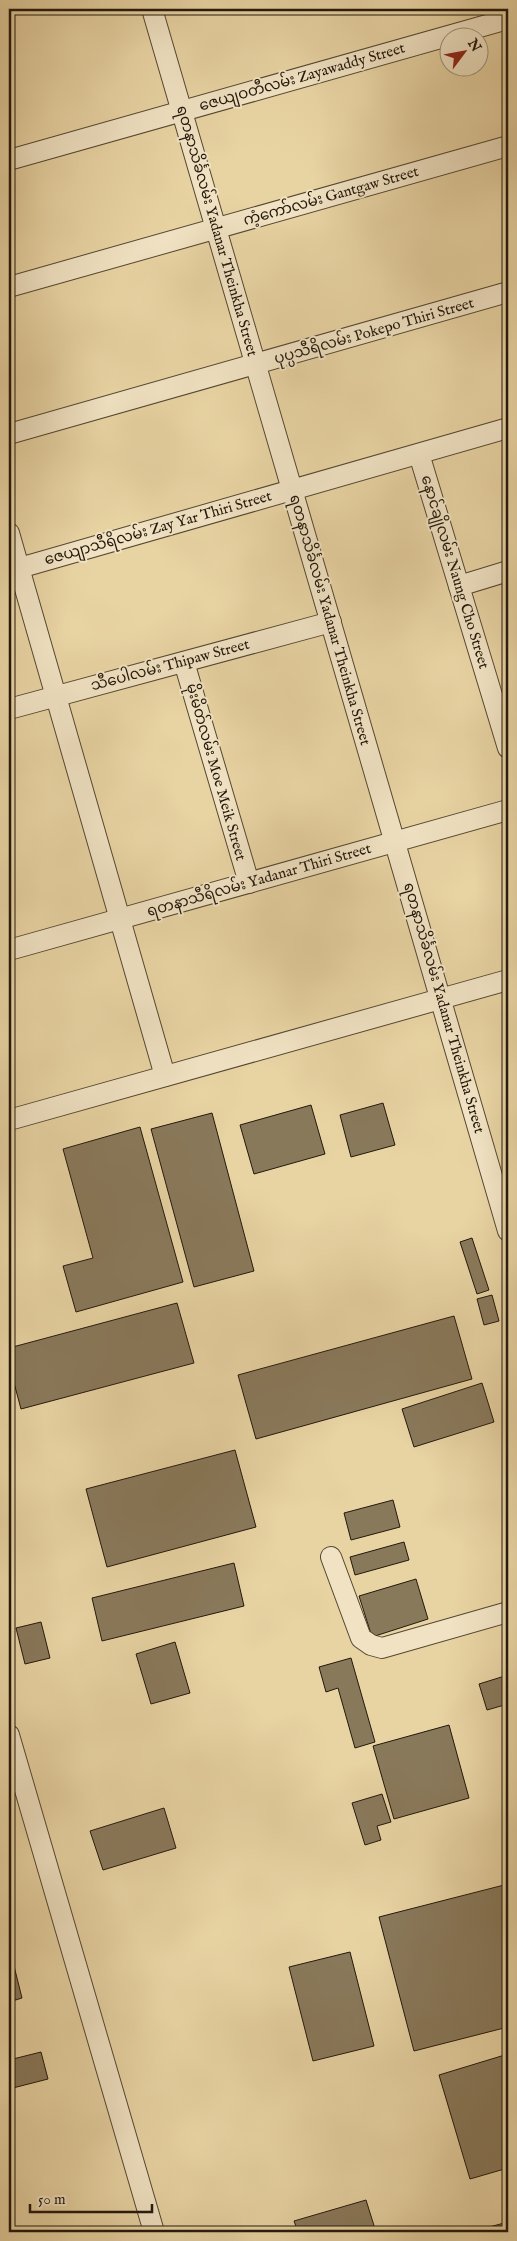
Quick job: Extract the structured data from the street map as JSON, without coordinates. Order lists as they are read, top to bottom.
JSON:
{
  "streets": {
    "street": [
      "ဇေယျဝတီလမ်း Zayawaddy Street",
      "ကံ့ကော်လမ်း Gantgaw Street",
      "ရတနာသိင်္ခလမ်း Yadanar Theinkha Street",
      "ပုပ္ပသီရိလမ်း Pokepo Thiri Street",
      "ဇေယျာသီရိလမ်း Zay Yar Thiri Street",
      "နောင်ချိုလမ်း Naung Cho Street",
      "သီပေါလမ်း Thipaw Street",
      "မိုးမိတ်လမ်း Moe Meik Street",
      "ရတနာသီရိလမ်း Yadanar Thiri Street"
    ]
  },
  "crossings": [
    ["ဇေယျဝတီလမ်း Zayawaddy Street", "ရတနာသိင်္ခလမ်း Yadanar Theinkha Street"],
    ["ကံ့ကော်လမ်း Gantgaw Street", "ရတနာသိင်္ခလမ်း Yadanar Theinkha Street"],
    ["ရတနာသိင်္ခလမ်း Yadanar Theinkha Street", "ပုပ္ပသီရိလမ်း Pokepo Thiri Street"],
    ["ရတနာသိင်္ခလမ်း Yadanar Theinkha Street", "ဇေယျာသီရိလမ်း Zay Yar Thiri Street"],
    ["ရတနာသိင်္ခလမ်း Yadanar Theinkha Street", "သီပေါလမ်း Thipaw Street"],
    ["ရတနာသိင်္ခလမ်း Yadanar Theinkha Street", "ရတနာသီရိလမ်း Yadanar Thiri Street"],
    ["ဇေယျာသီရိလမ်း Zay Yar Thiri Street", "နောင်ချိုလမ်း Naung Cho Street"],
    ["သီပေါလမ်း Thipaw Street", "မိုးမိတ်လမ်း Moe Meik Street"],
    ["မိုးမိတ်လမ်း Moe Meik Street", "ရတနာသီရိလမ်း Yadanar Thiri Street"]
  ],
  "scale_bar": "50 m",
  "north": "top right"
}
